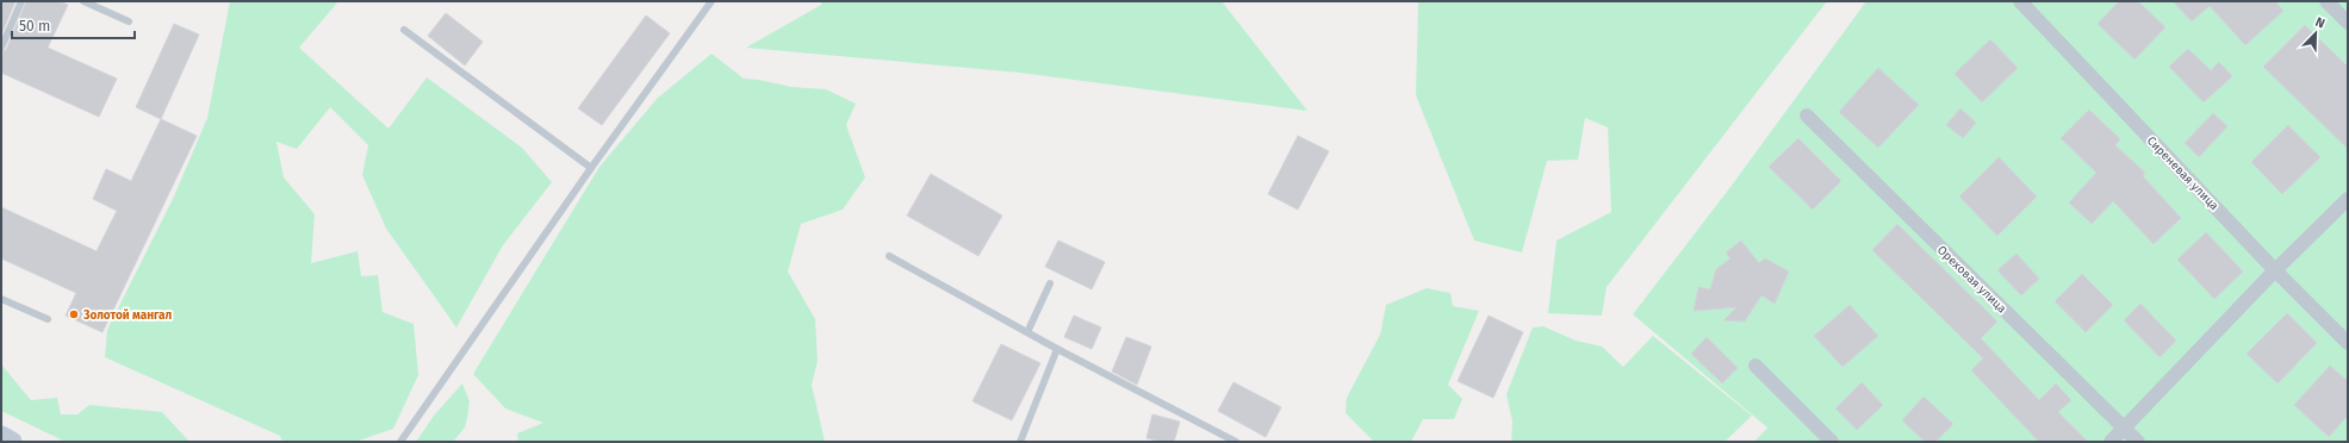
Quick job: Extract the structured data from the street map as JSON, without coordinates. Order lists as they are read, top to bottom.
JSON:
{
  "streets": {
    "street": ["Сиреневая улица", "Ореховая улица"]
  },
  "places": ["Золотой мангал"],
  "scale_bar": "50 m",
  "north": "top right"
}
